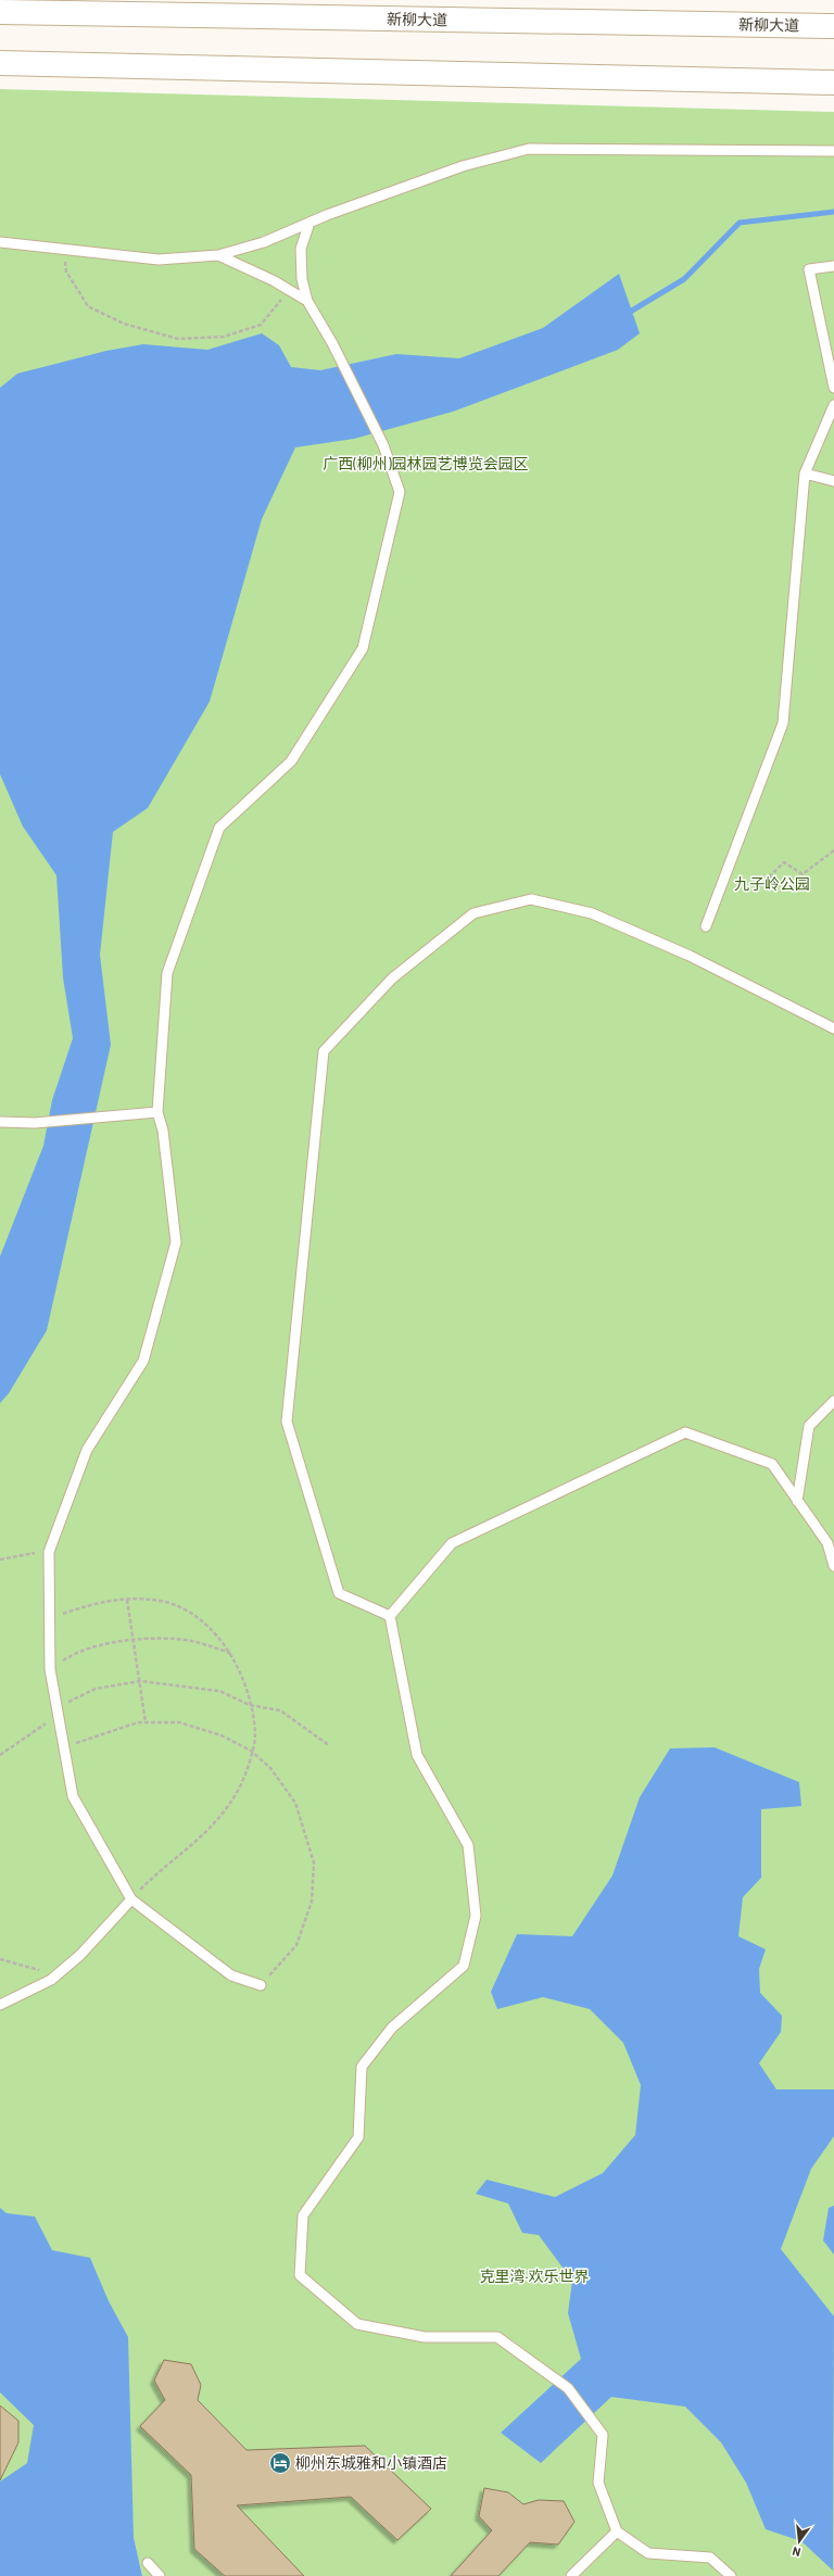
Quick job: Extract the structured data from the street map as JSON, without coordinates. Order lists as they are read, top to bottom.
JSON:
{
  "streets": {
    "main road": ["新柳大道"]
  },
  "parks": ["广西(柳州)园林园艺博览会园区", "九子岭公园", "克里湾·欢乐世界"],
  "places": {
    "hotel": ["柳州东城雅和小镇酒店"]
  },
  "north": "bottom"
}
